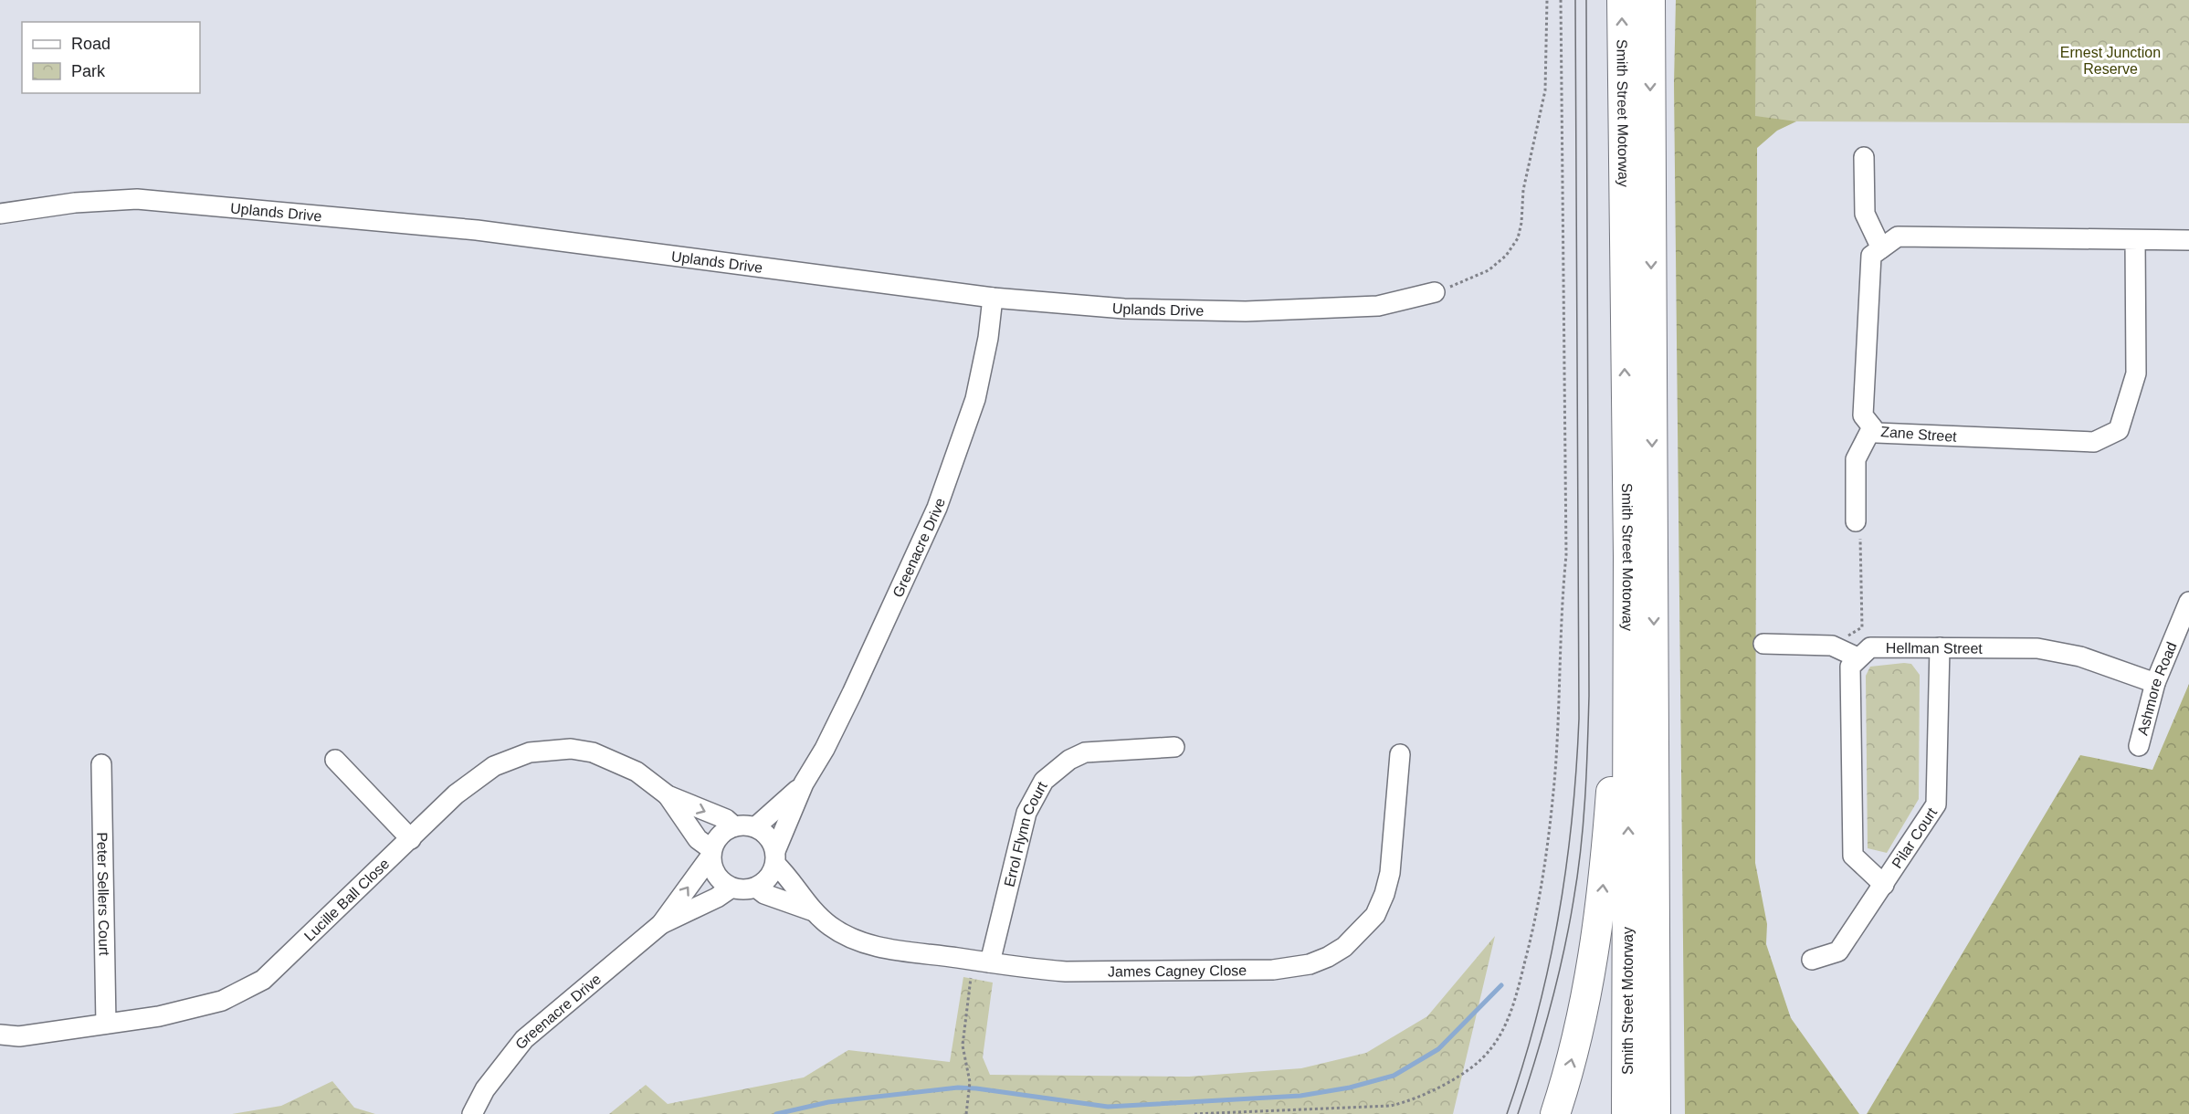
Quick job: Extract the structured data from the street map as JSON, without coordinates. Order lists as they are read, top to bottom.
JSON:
{
  "streets": {
    "highway": ["Smith Street Motorway"],
    "street": [
      "Uplands Drive",
      "Zane Street",
      "Greenacre Drive",
      "Hellman Street",
      "Ashmore Road",
      "Errol Flynn Court",
      "Pilar Court",
      "Peter Sellers Court",
      "Lucille Ball Close",
      "James Cagney Close"
    ]
  },
  "crossings": [
    ["Uplands Drive", "Greenacre Drive"],
    ["Greenacre Drive", "Lucille Ball Close"],
    ["Greenacre Drive", "James Cagney Close"],
    ["Hellman Street", "Ashmore Road"],
    ["Hellman Street", "Pilar Court"],
    ["Errol Flynn Court", "James Cagney Close"],
    ["Peter Sellers Court", "Lucille Ball Close"],
    ["Lucille Ball Close", "James Cagney Close"]
  ],
  "parks": ["Ernest Junction Reserve"],
  "legend": ["Road", "Park"]
}
